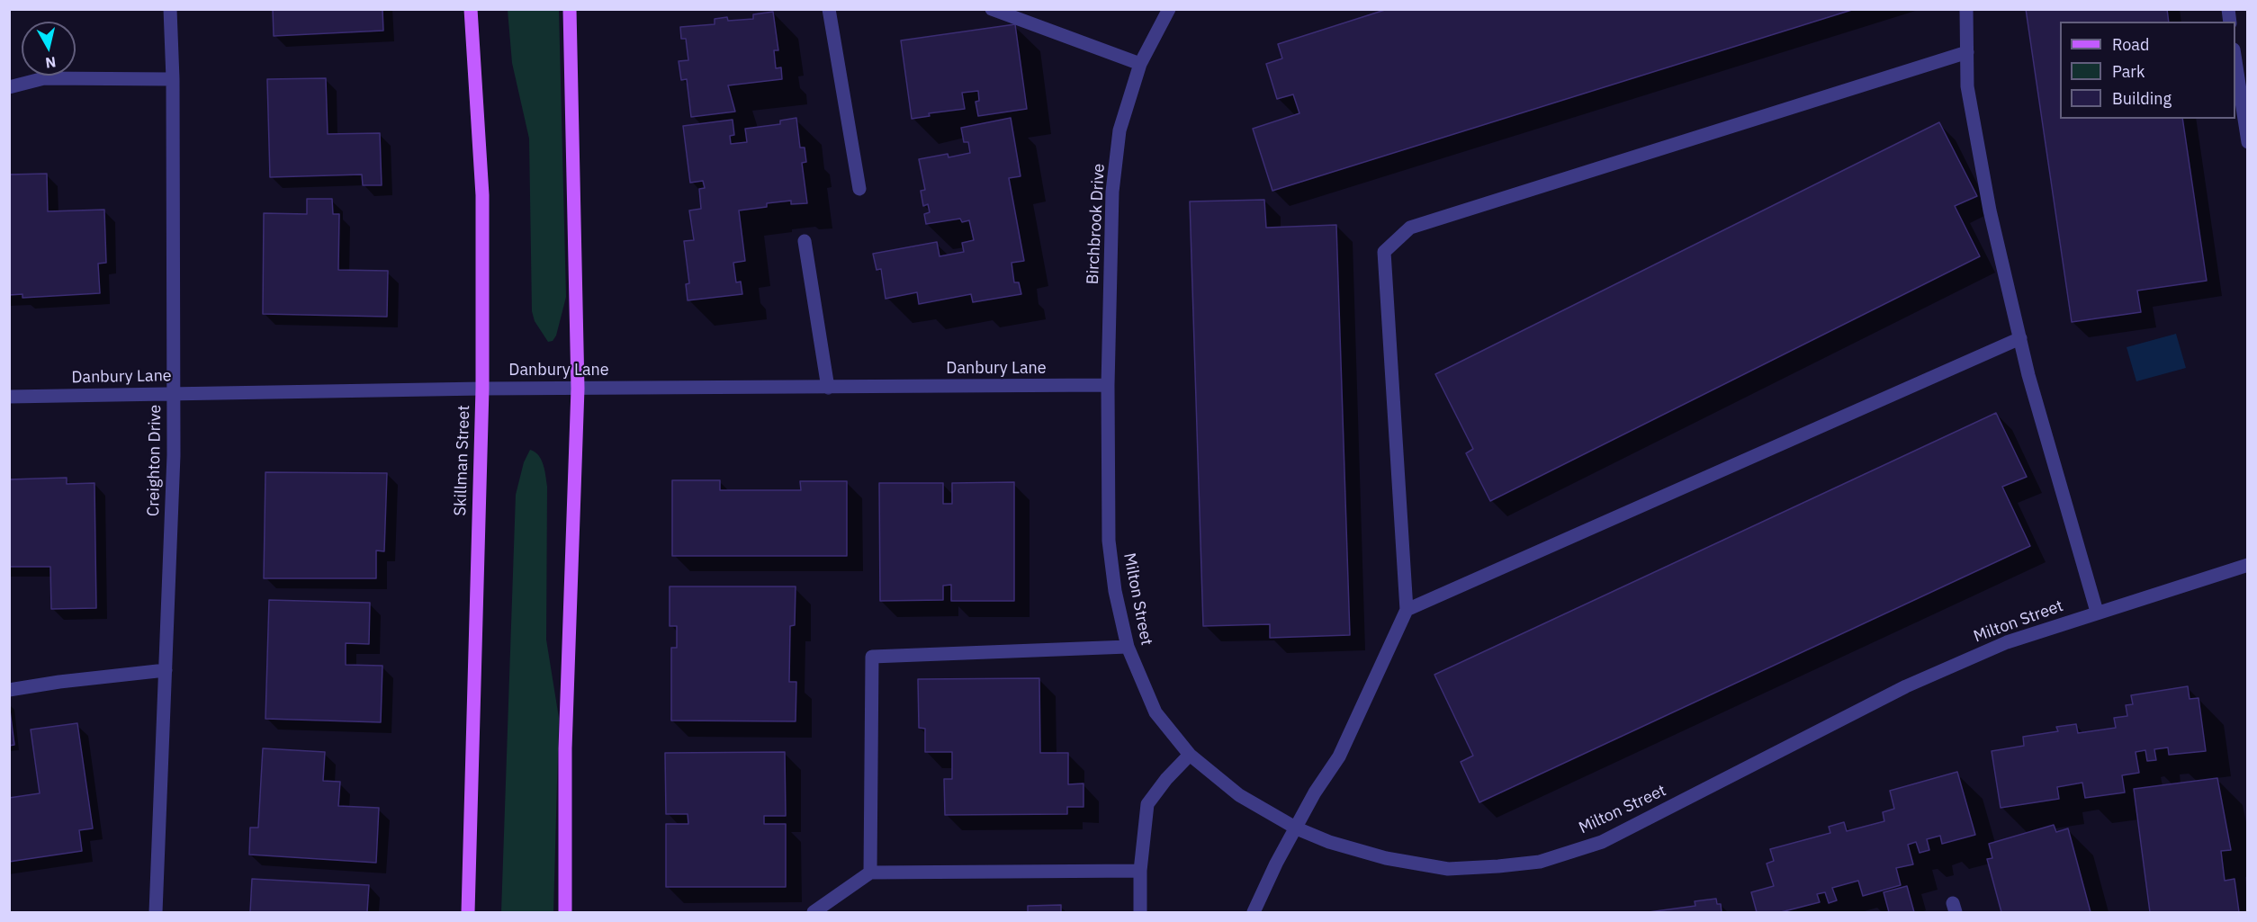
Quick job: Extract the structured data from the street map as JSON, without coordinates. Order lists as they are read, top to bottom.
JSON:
{
  "streets": {
    "main road": ["Skillman Street"],
    "street": [
      "Birchbrook Drive",
      "Danbury Lane",
      "Creighton Drive",
      "Milton Street"
    ]
  },
  "crossings": [
    ["Birchbrook Drive", "Danbury Lane"],
    ["Birchbrook Drive", "Milton Street"],
    ["Danbury Lane", "Creighton Drive"],
    ["Danbury Lane", "Skillman Street"],
    ["Danbury Lane", "Milton Street"]
  ],
  "legend": ["Road", "Park", "Building"],
  "north": "bottom"
}
